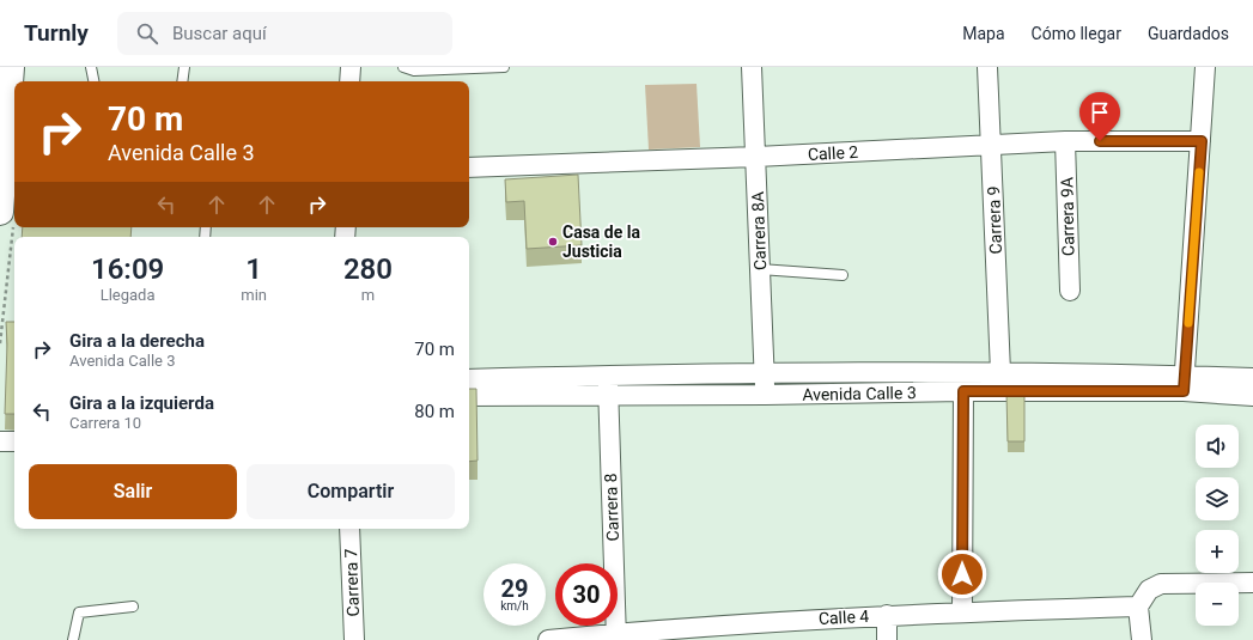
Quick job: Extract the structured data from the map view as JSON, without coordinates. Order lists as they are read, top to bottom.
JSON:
{
  "streets": {
    "street": [
      "Calle 2",
      "Carrera 9A",
      "Carrera 9",
      "Carrera 8A",
      "Avenida Calle 3",
      "Carrera 8",
      "Carrera 7",
      "Calle 4"
    ]
  },
  "crossings": [
    ["Calle 2", "Carrera 9A"],
    ["Calle 2", "Carrera 9"],
    ["Calle 2", "Carrera 8A"],
    ["Carrera 9", "Avenida Calle 3"],
    ["Carrera 8A", "Avenida Calle 3"],
    ["Avenida Calle 3", "Carrera 8"],
    ["Carrera 8", "Calle 4"]
  ],
  "places": ["Casa de la Justicia"],
  "page": {
    "header": "Turnly",
    "search": "Buscar aquí",
    "nav": ["Mapa", "Cómo llegar", "Guardados"],
    "turn": ["70 m", "Avenida Calle 3"],
    "eta": [
      "16:09",
      "Llegada",
      "1",
      "min",
      "280",
      "m"
    ],
    "list": [
      {
        "name": "Gira a la derecha",
        "note": "Avenida Calle 3",
        "value": "70 m"
      },
      {
        "name": "Gira a la izquierda",
        "note": "Carrera 10",
        "value": "80 m"
      }
    ],
    "map_buttons": ["+", "−"],
    "buttons": ["Salir", "Compartir"],
    "speed": "29 km/h",
    "limit": "30"
  }
}
